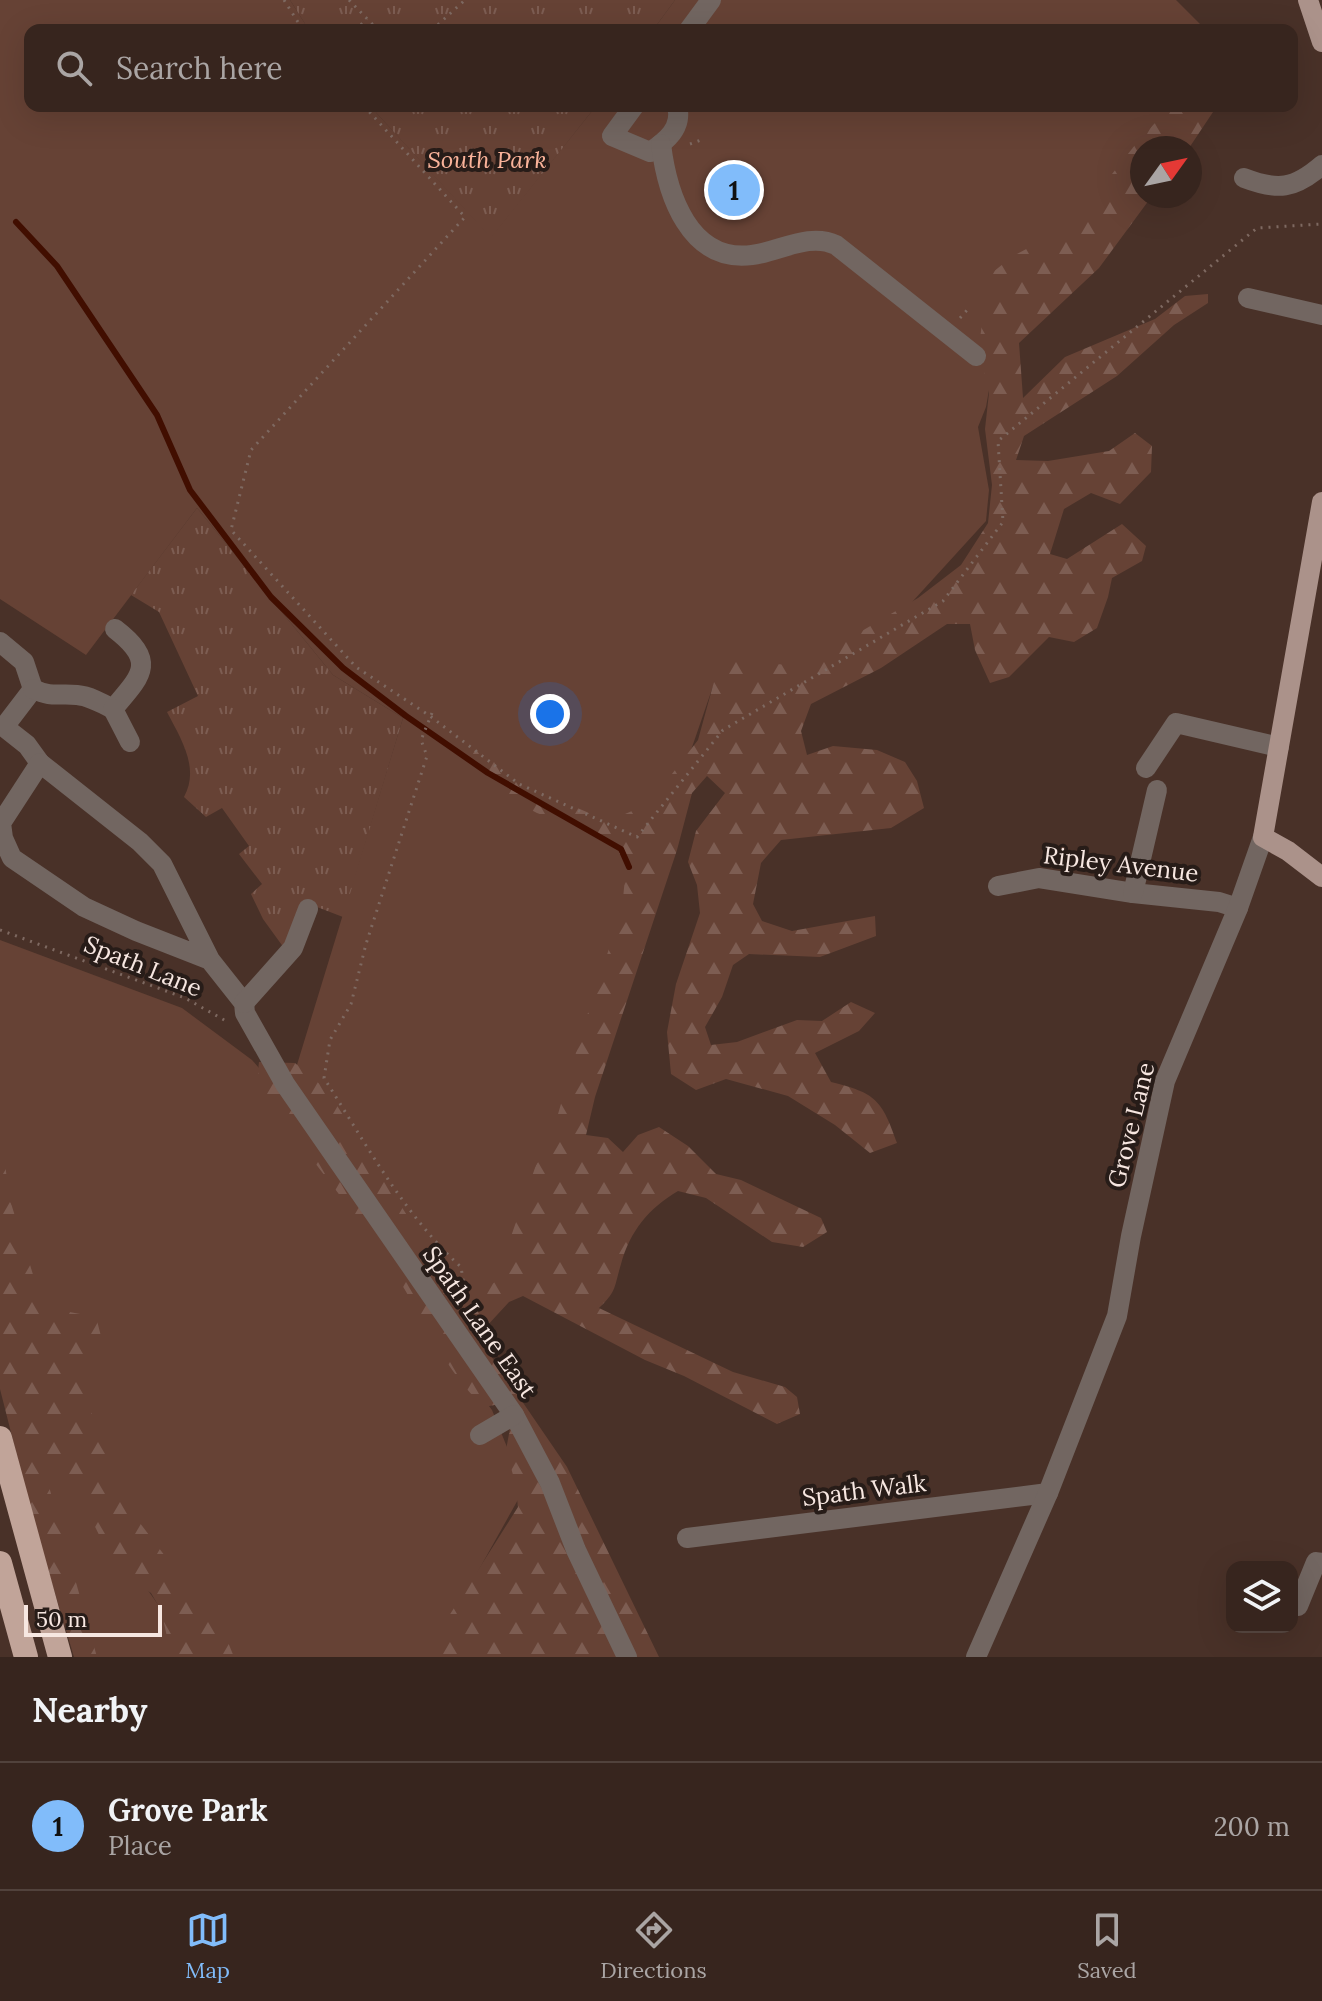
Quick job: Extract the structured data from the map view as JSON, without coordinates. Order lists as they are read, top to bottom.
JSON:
{
  "streets": {
    "main road": ["Grove Lane"],
    "street": ["Ripley Avenue", "Spath Lane East", "Spath Walk"],
    "path": ["Spath Lane"]
  },
  "crossings": [
    ["Ripley Avenue", "Grove Lane"],
    ["Grove Lane", "Spath Walk"]
  ],
  "parks": ["South Park"],
  "scale_bar": "50 m",
  "north": "top right",
  "page": {
    "search": "Search here",
    "pins": "1",
    "scale": "50 m",
    "heading": "Nearby",
    "list": [
      {
        "mark": "1",
        "name": "Grove Park",
        "note": "Place",
        "value": "200 m"
      }
    ],
    "nav": ["Map", "Directions", "Saved"]
  }
}
